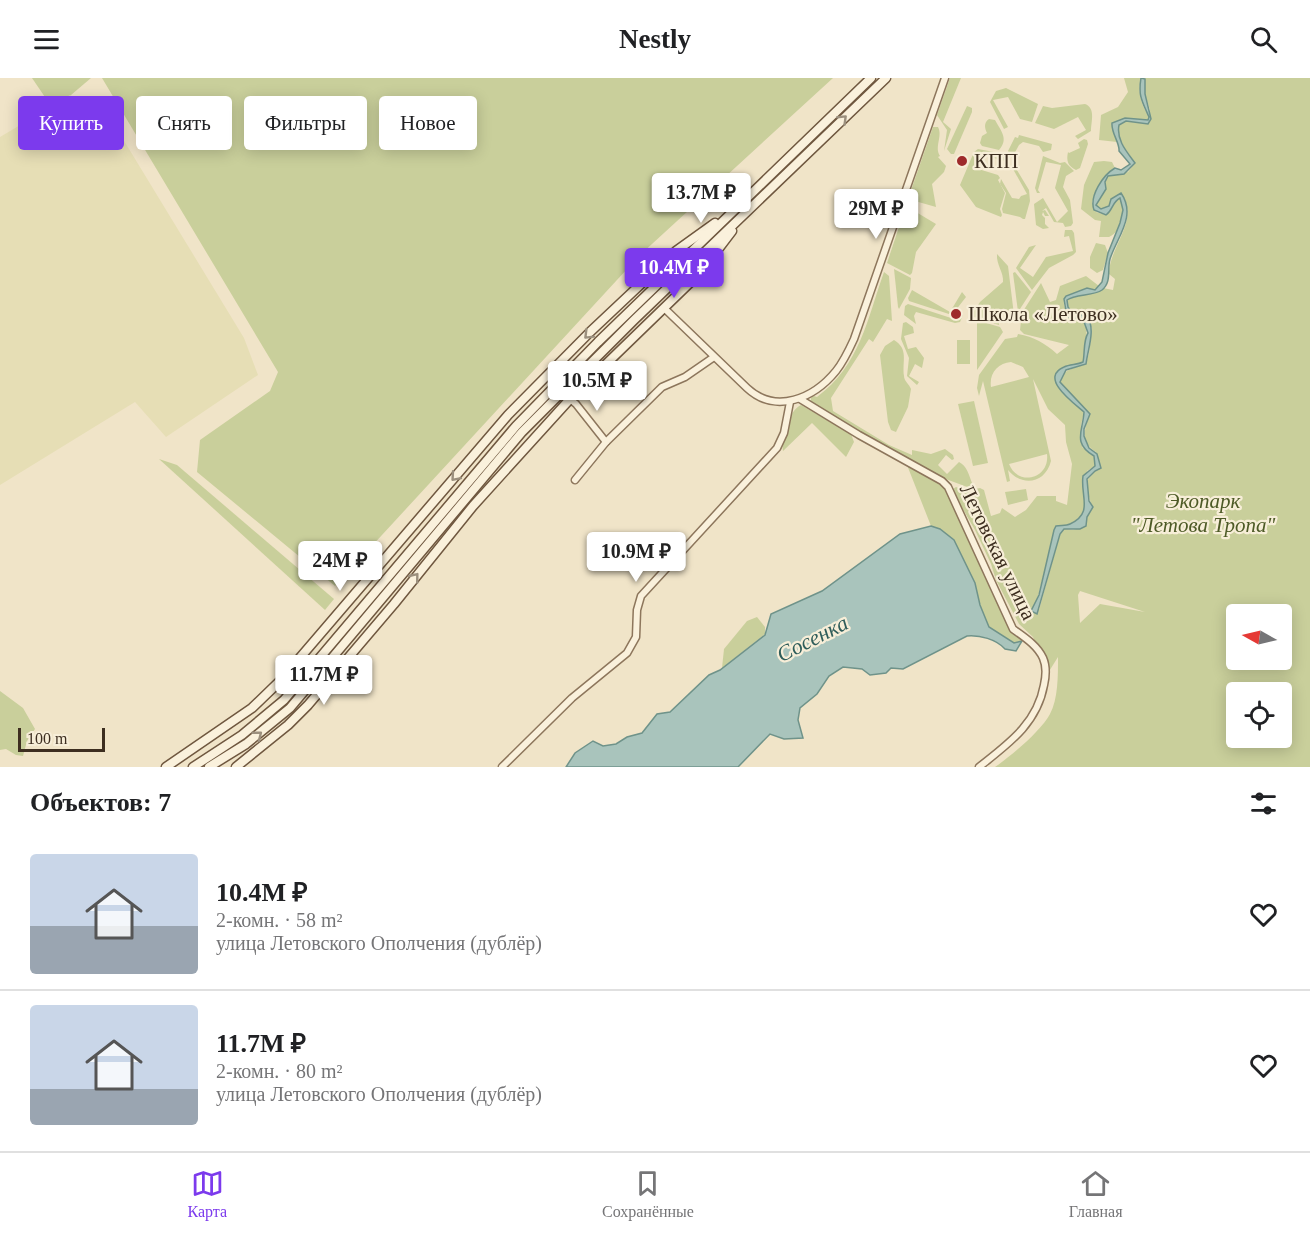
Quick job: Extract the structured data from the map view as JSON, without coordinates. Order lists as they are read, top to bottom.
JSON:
{
  "streets": {
    "street": ["Летовская улица"]
  },
  "water": ["Сосенка"],
  "parks": ["Экопарк \"Летова Тропа\""],
  "places": ["КПП", "Школа «Летово»"],
  "scale_bar": "100 m",
  "north": "left",
  "page": {
    "header": "Nestly",
    "chip": [
      "Купить",
      "Снять",
      "Фильтры",
      "Новое"
    ],
    "price": [
      "13.7M ₽",
      "29M ₽",
      "10.4M ₽",
      "10.5M ₽",
      "10.9M ₽",
      "24M ₽",
      "11.7M ₽"
    ],
    "scale": "100 m",
    "heading": "Объектов: 7",
    "list": [
      {
        "name": "10.4M ₽",
        "note": "2-комн. · 58 m² · улица Летовского Ополчения (дублёр)"
      },
      {
        "name": "11.7M ₽",
        "note": "2-комн. · 80 m² · улица Летовского Ополчения (дублёр)"
      }
    ],
    "tabs": ["Карта", "Сохранённые", "Главная"]
  }
}
